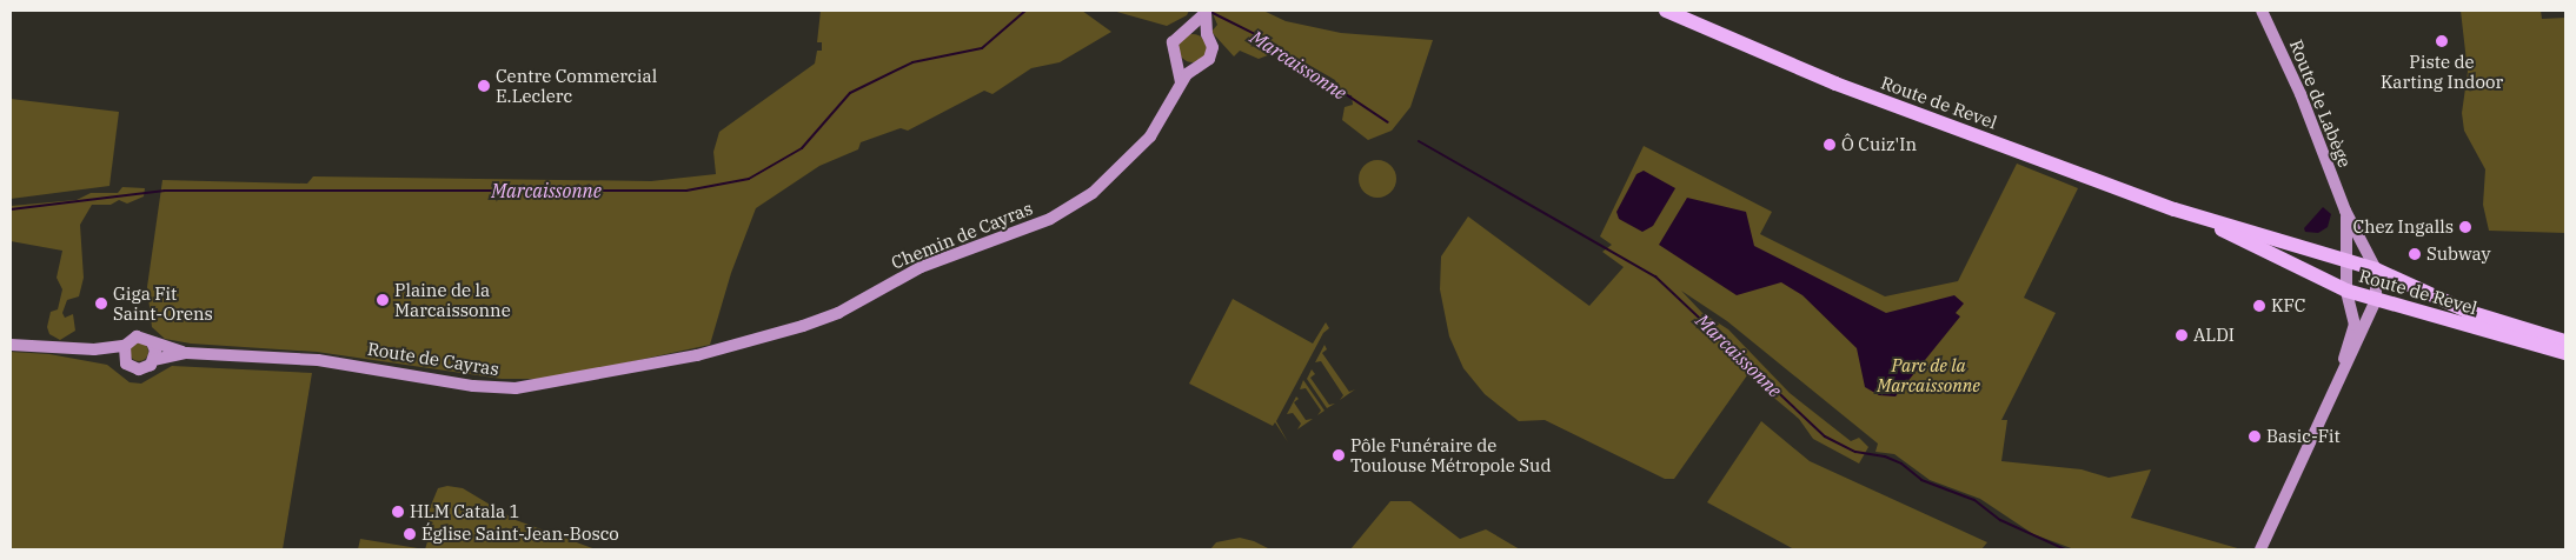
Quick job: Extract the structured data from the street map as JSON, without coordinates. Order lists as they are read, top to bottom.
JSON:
{
  "streets": {
    "main road": ["Route de Revel"],
    "street": ["Route de Labège", "Chemin de Cayras", "Route de Cayras"]
  },
  "crossings": [
    ["Route de Revel", "Route de Labège"],
    ["Chemin de Cayras", "Route de Cayras"]
  ],
  "water": ["Marcaissonne"],
  "parks": ["Parc de la Marcaissonne"],
  "places": [
    "Piste de Karting Indoor",
    "Centre Commercial E.Leclerc",
    "Ô Cuiz'In",
    "Chez Ingalls",
    "Subway",
    "Plaine de la Marcaissonne",
    "Giga Fit Saint-Orens",
    "KFC",
    "ALDI",
    "Basic-Fit",
    "Pôle Funéraire de Toulouse Métropole Sud",
    "HLM Catala 1",
    "Église Saint-Jean-Bosco"
  ]
}
